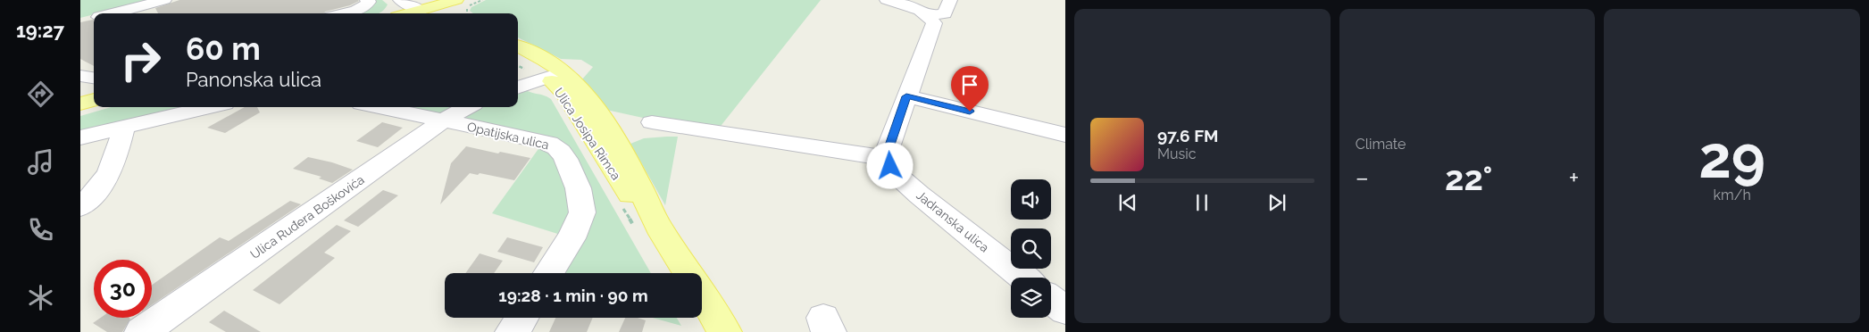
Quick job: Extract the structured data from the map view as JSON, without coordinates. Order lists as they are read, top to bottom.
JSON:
{
  "streets": {
    "main road": ["Ulica Josipa Rimca"],
    "street": ["Opatijska ulica", "Ulica Ruđera Boškovića", "Jadranska ulica"]
  },
  "crossings": [
    ["Opatijska ulica", "Ulica Ruđera Boškovića"]
  ],
  "page": {
    "tabs": "19:27",
    "tile": [
      "Climate",
      ["29", "km/h"]
    ],
    "turn": ["60 m", "Panonska ulica"],
    "song": ["97.6 FM", "Music"],
    "heat": ["−", "22°", "+"],
    "limit": "30",
    "trip": "19:28 · 1 min · 90 m"
  }
}
